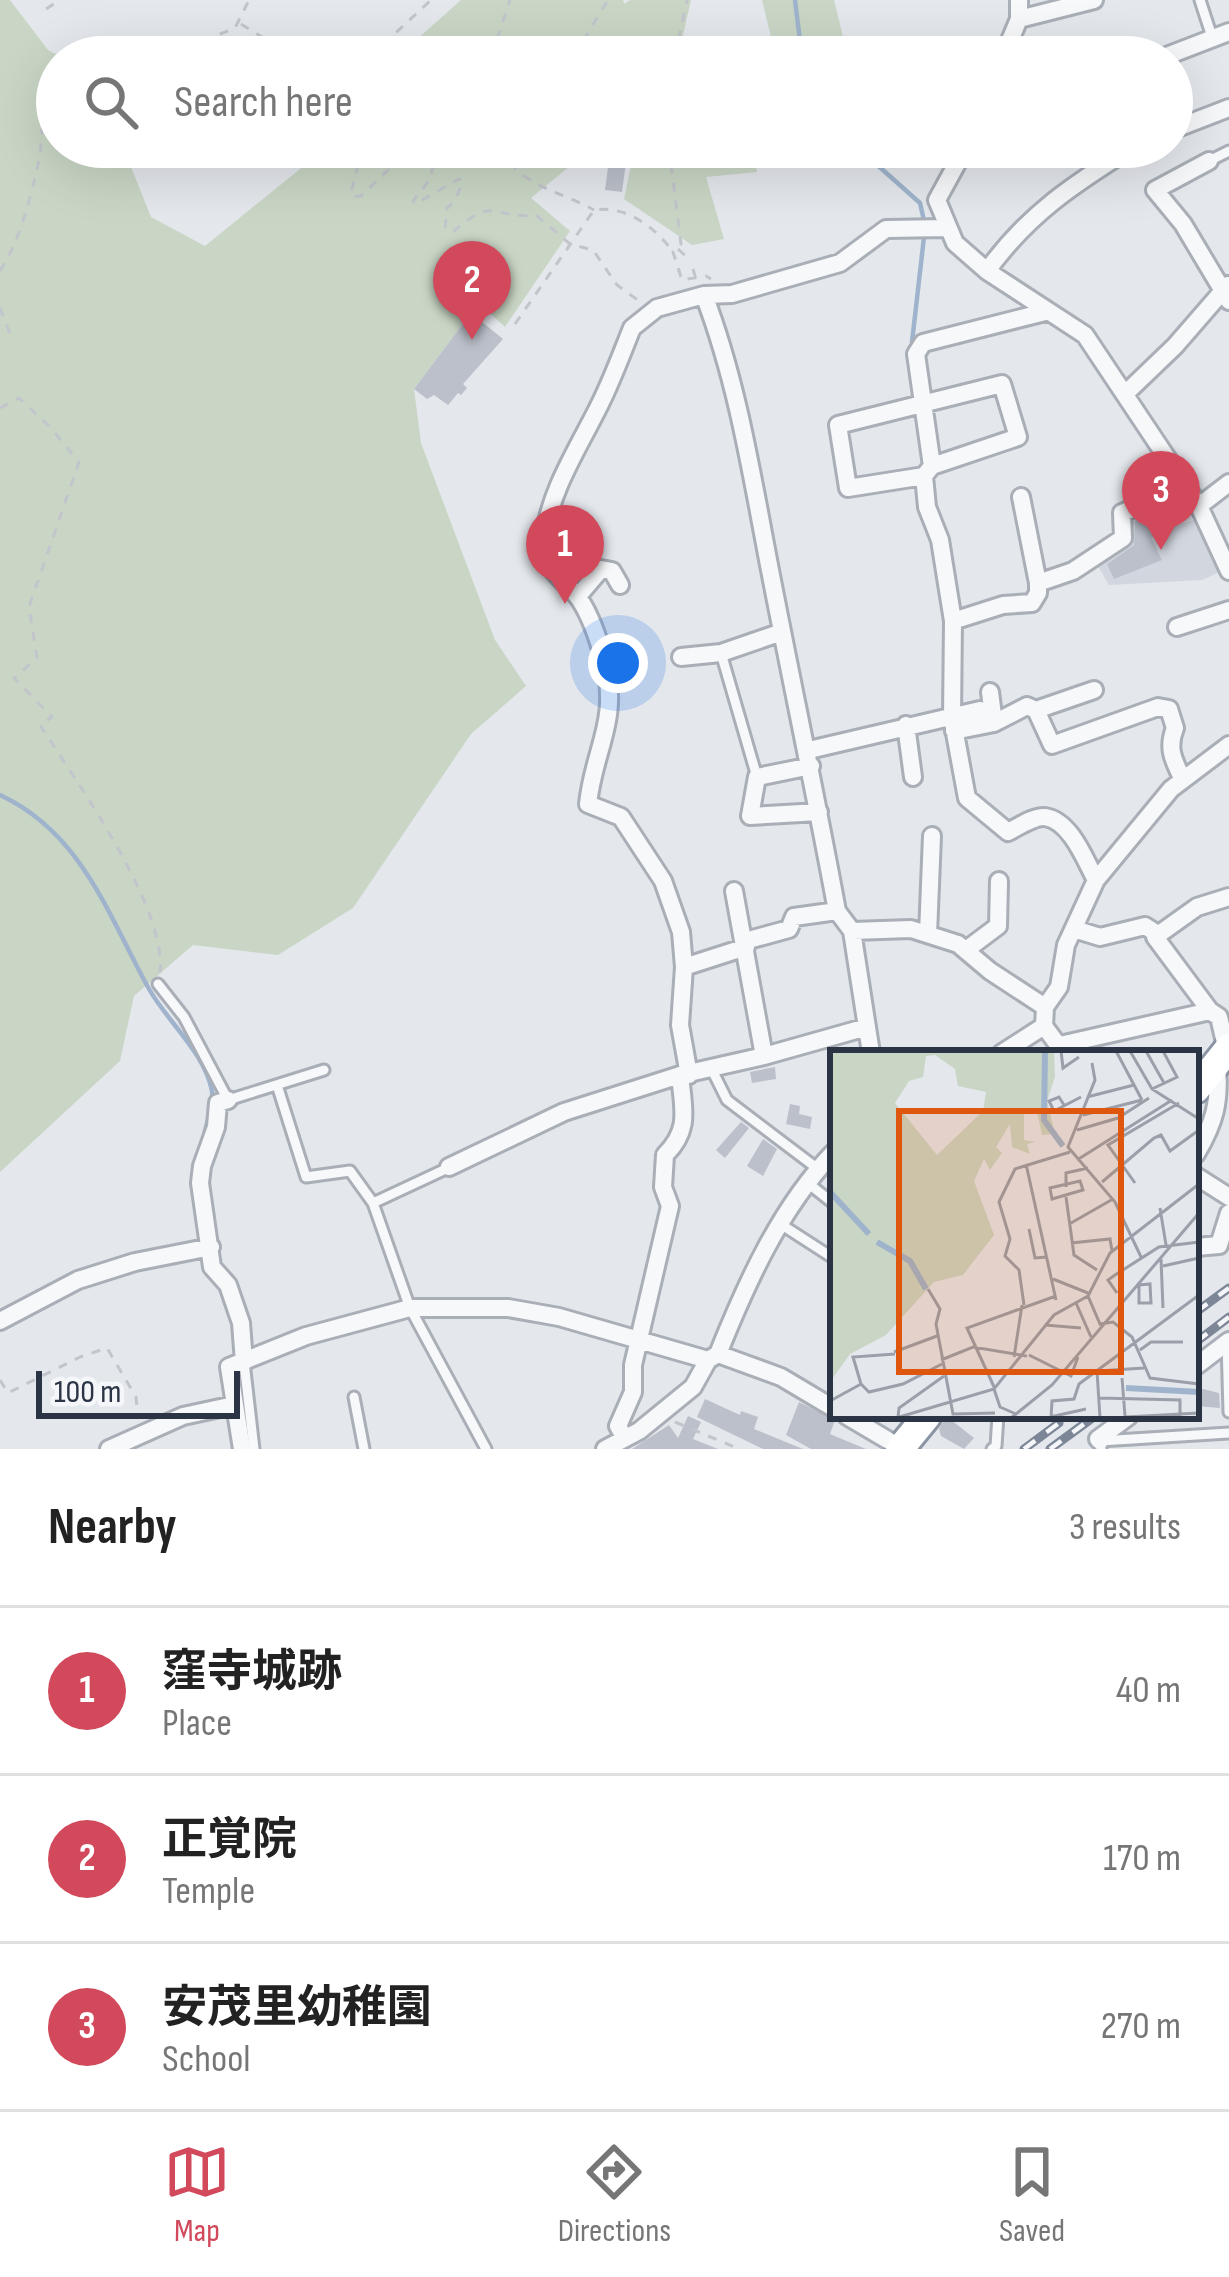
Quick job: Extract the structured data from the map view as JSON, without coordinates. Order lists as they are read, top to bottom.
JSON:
{
  "scale_bar": "100 m",
  "page": {
    "search": "Search here",
    "pins": ["2", "3", "1"],
    "scale": "100 m",
    "heading": ["Nearby", "3 results"],
    "list": [
      {
        "mark": "1",
        "name": "窪寺城跡",
        "note": "Place",
        "value": "40 m"
      },
      {
        "mark": "2",
        "name": "正覚院",
        "note": "Temple",
        "value": "170 m"
      },
      {
        "mark": "3",
        "name": "安茂里幼稚園",
        "note": "School",
        "value": "270 m"
      }
    ],
    "nav": ["Map", "Directions", "Saved"]
  }
}
